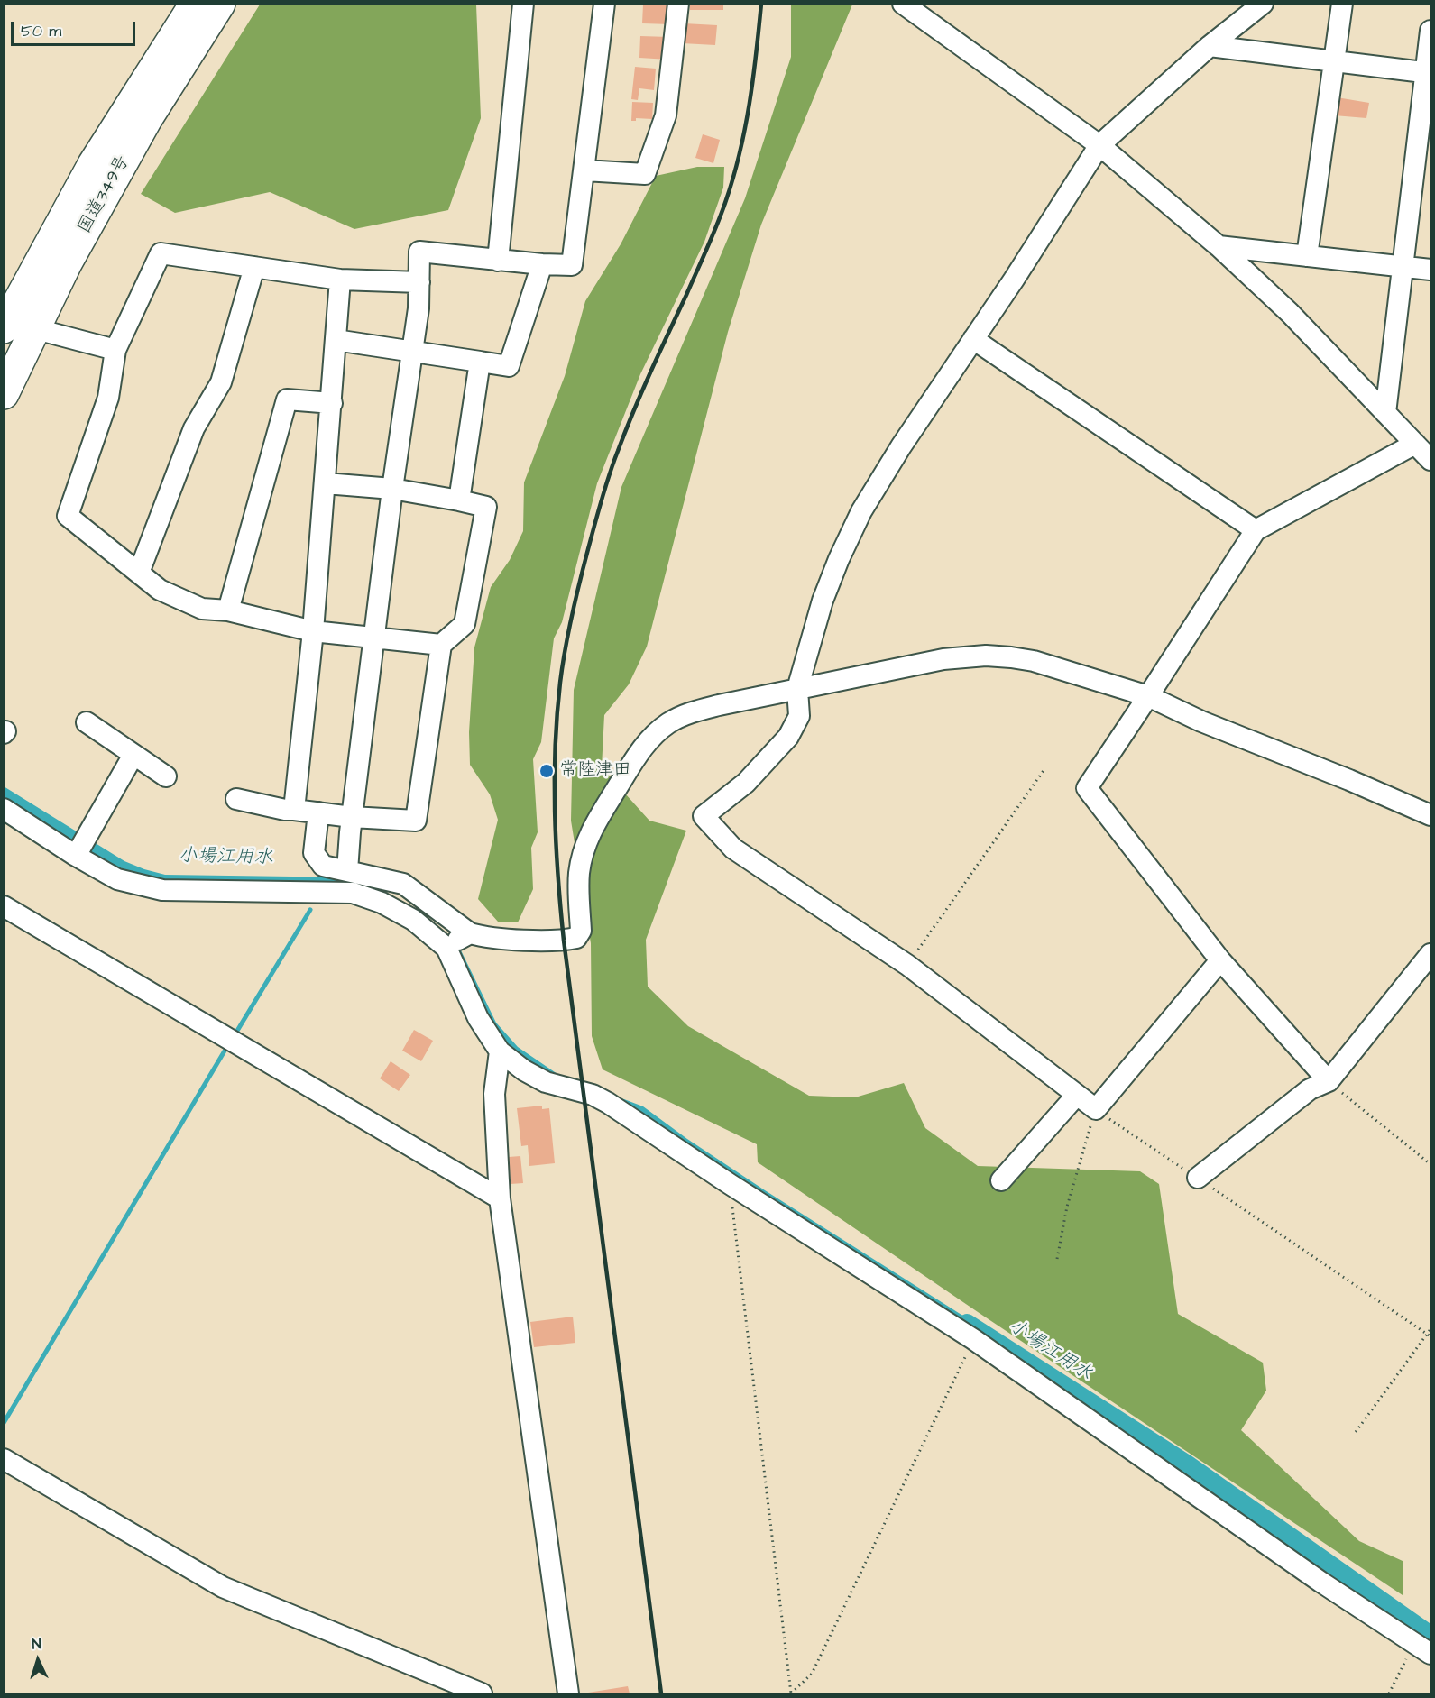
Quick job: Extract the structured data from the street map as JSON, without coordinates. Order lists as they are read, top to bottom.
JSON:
{
  "streets": {
    "highway": ["国道349号"]
  },
  "water": ["小場江用水"],
  "places": ["常陸津田"],
  "scale_bar": "50 m",
  "north": "top"
}
